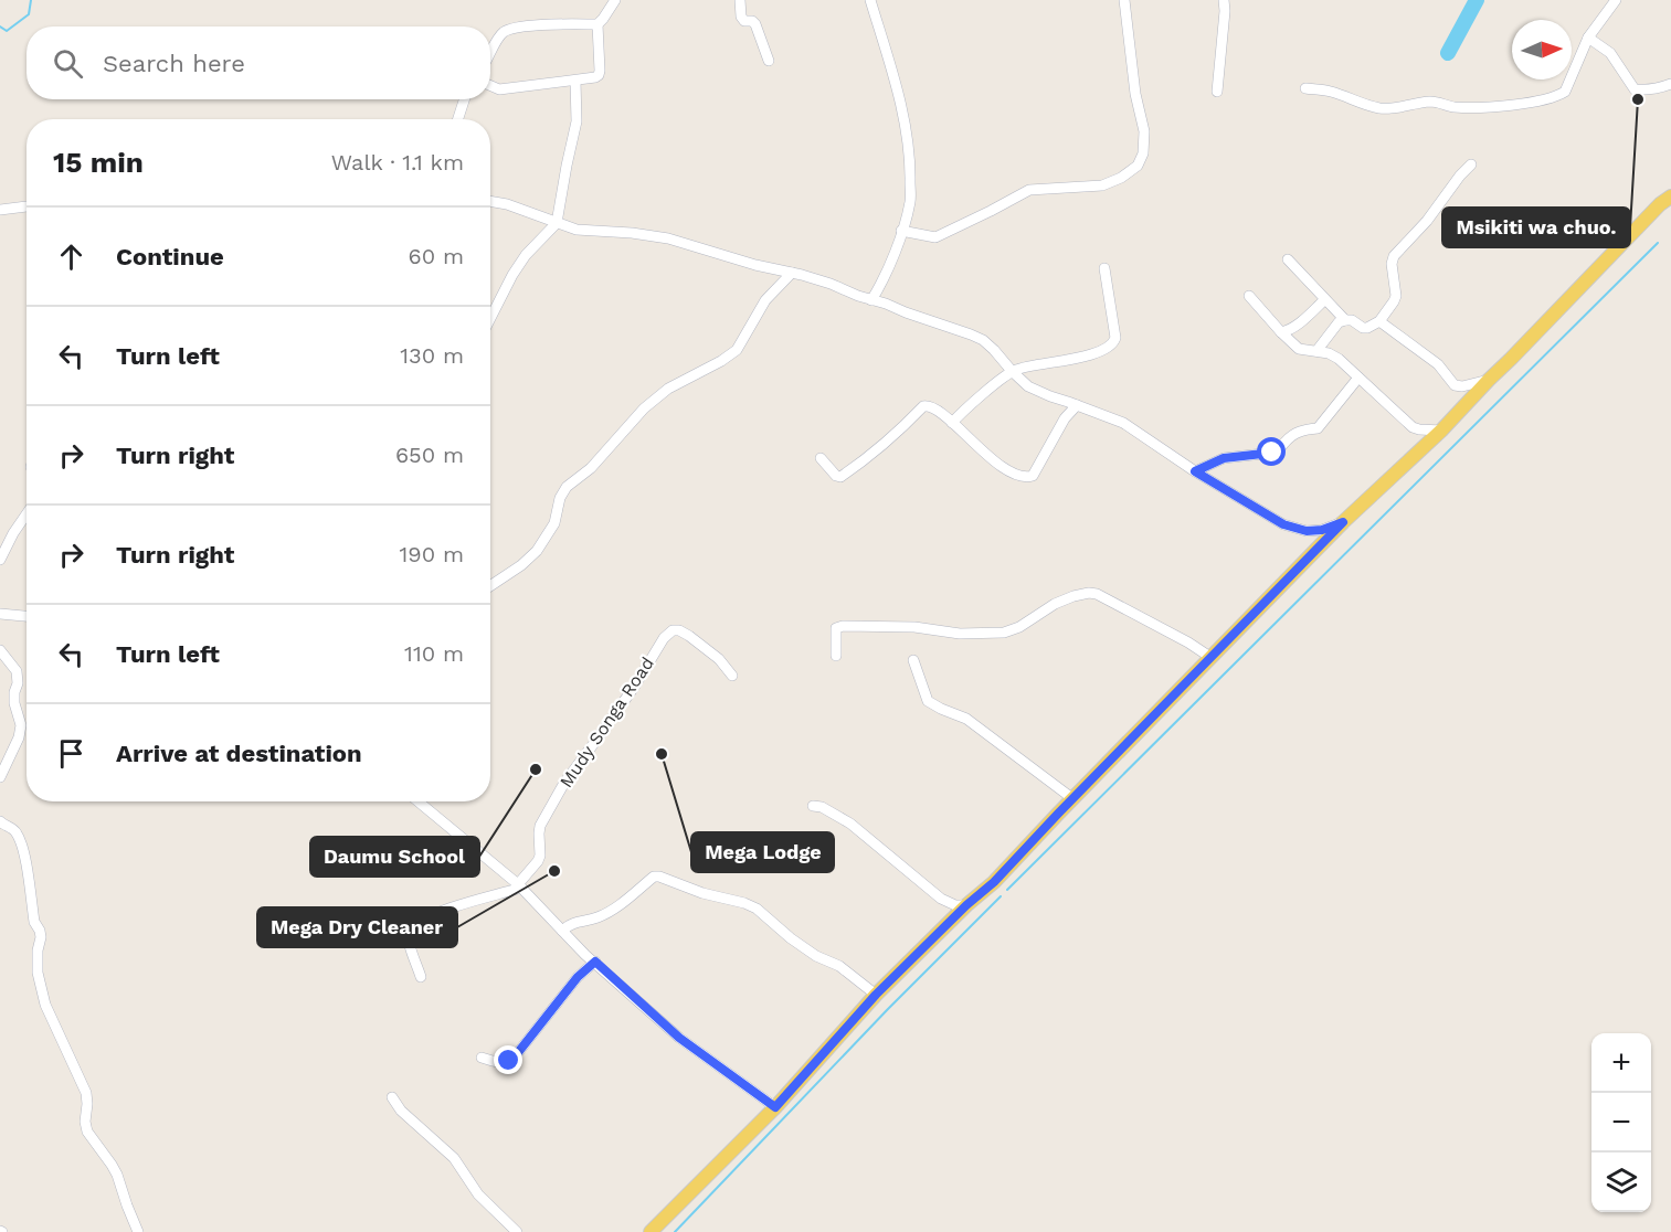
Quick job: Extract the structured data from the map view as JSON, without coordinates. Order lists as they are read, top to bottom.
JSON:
{
  "streets": {
    "street": ["Mudy Songa Road"]
  },
  "places": [
    "Msikiti wa chuo.",
    "Mega Lodge",
    "Daumu School",
    "Mega Dry Cleaner"
  ],
  "north": "right",
  "page": {
    "search": "Search here",
    "heading": ["15 min", "Walk · 1.1 km"],
    "list": [
      ["Continue", "60 m"],
      ["Turn left", "130 m"],
      ["Turn right", "650 m"],
      ["Turn right", "190 m"],
      ["Turn left", "110 m"],
      "Arrive at destination"
    ],
    "map_buttons": ["+", "−"]
  }
}
